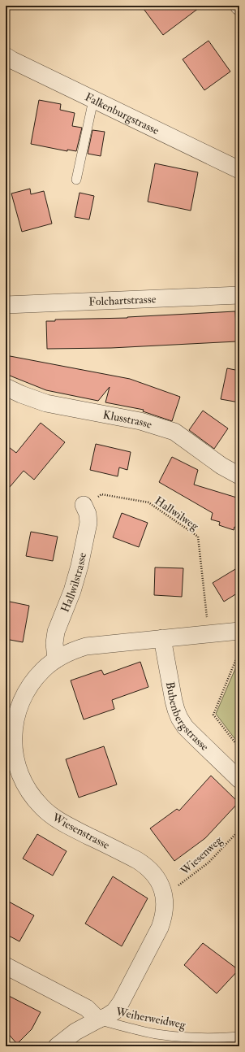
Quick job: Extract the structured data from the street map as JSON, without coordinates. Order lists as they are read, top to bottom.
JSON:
{
  "streets": {
    "street": [
      "Falkenburgstrasse",
      "Folchartstrasse",
      "Klusstrasse",
      "Hallwilstrasse",
      "Bubenbergstrasse",
      "Wiesenstrasse"
    ],
    "lane": ["Weiherweidweg"],
    "path": ["Hallwilweg", "Wiesenweg"]
  },
  "crossings": [
    ["Hallwilweg", "Hallwilstrasse"],
    ["Hallwilstrasse", "Wiesenstrasse"],
    ["Bubenbergstrasse", "Wiesenstrasse"],
    ["Wiesenstrasse", "Weiherweidweg"]
  ]
}
